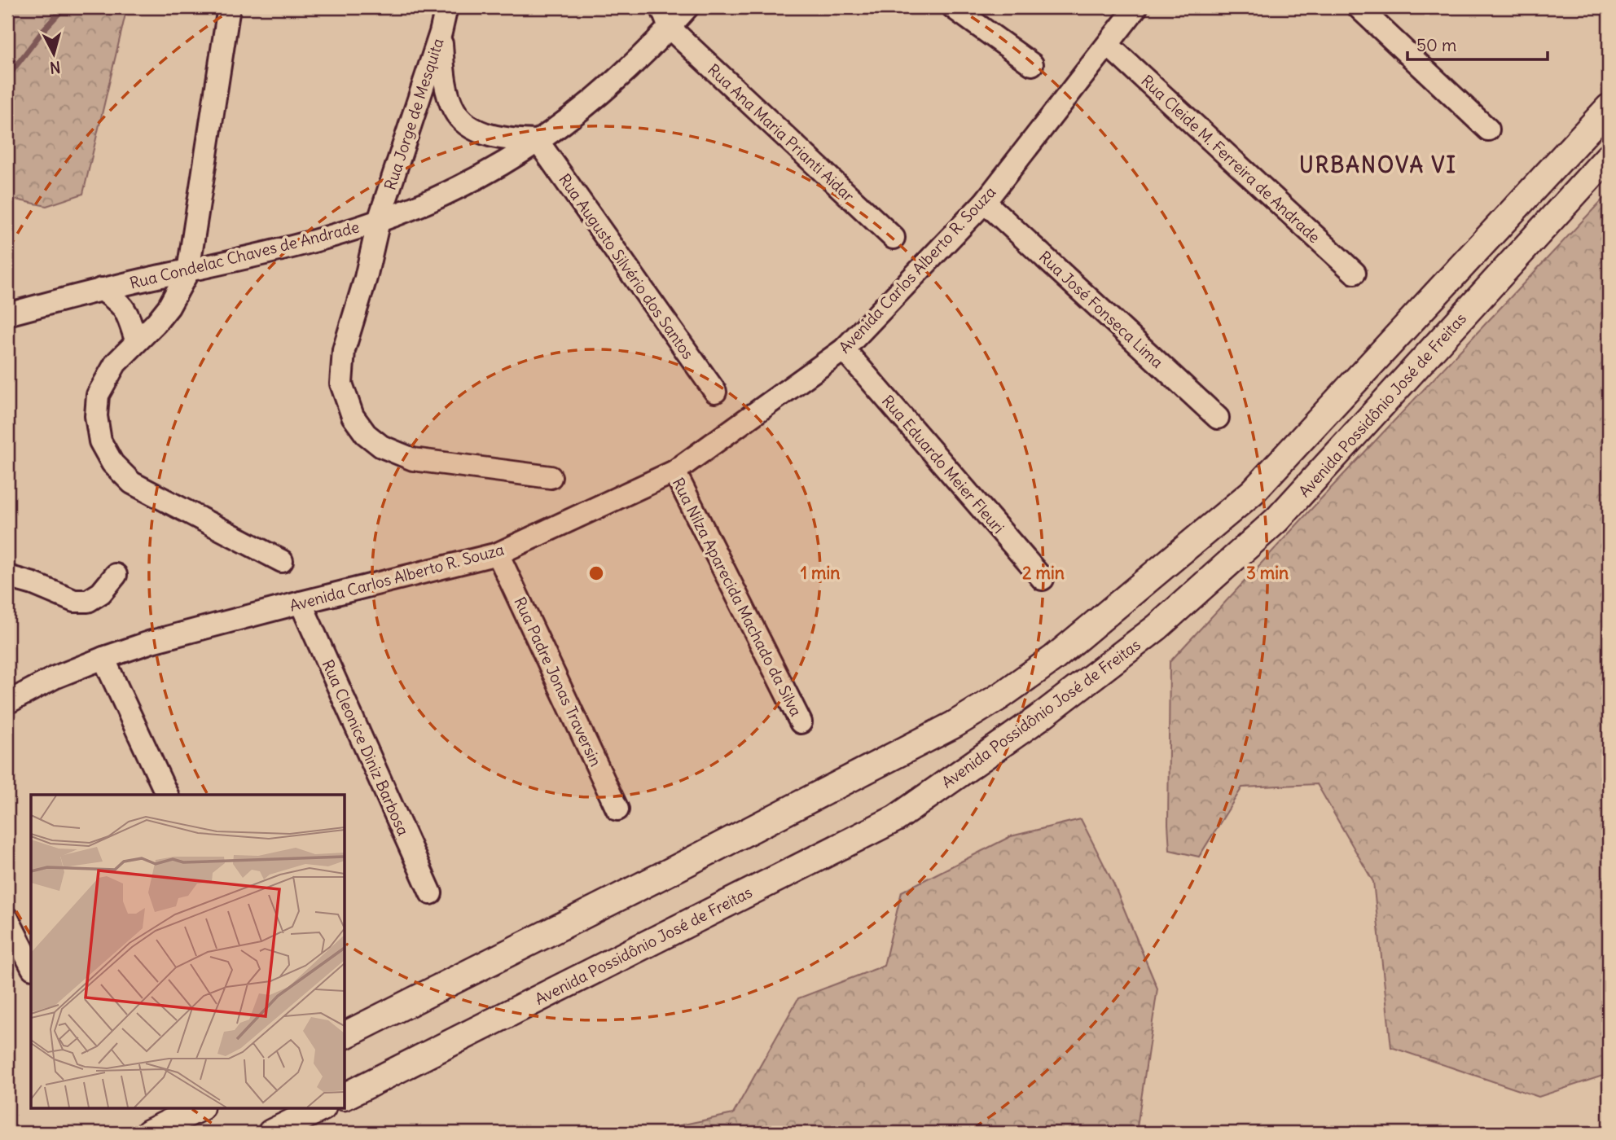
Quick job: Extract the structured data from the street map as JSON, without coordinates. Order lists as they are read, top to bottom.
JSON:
{
  "streets": {
    "street": [
      "Rua Jorge de Mesquita",
      "Rua Ana Maria Prianti Aidar",
      "Rua Cleide M. Ferreira de Andrade",
      "Rua Condelac Chaves de Andrade",
      "Rua Augusto Silvério dos Santos",
      "Avenida Carlos Alberto R. Souza",
      "Rua José Fonseca Lima",
      "Avenida Possidônio José de Freitas",
      "Rua Eduardo Meier Fleuri",
      "Rua Nilza Aparecida Machado da Silva",
      "Rua Padre Jonas Traversin",
      "Rua Cleonice Diniz Barbosa"
    ]
  },
  "crossings": [
    ["Rua Jorge de Mesquita", "Rua Condelac Chaves de Andrade"],
    ["Rua Ana Maria Prianti Aidar", "Rua Condelac Chaves de Andrade"],
    ["Rua Cleide M. Ferreira de Andrade", "Avenida Carlos Alberto R. Souza"],
    ["Rua Condelac Chaves de Andrade", "Rua Augusto Silvério dos Santos"],
    ["Avenida Carlos Alberto R. Souza", "Rua José Fonseca Lima"],
    ["Avenida Carlos Alberto R. Souza", "Rua Eduardo Meier Fleuri"],
    ["Avenida Carlos Alberto R. Souza", "Rua Nilza Aparecida Machado da Silva"],
    ["Avenida Carlos Alberto R. Souza", "Rua Padre Jonas Traversin"],
    ["Avenida Carlos Alberto R. Souza", "Rua Cleonice Diniz Barbosa"]
  ],
  "districts": ["URBANOVA VI"],
  "scale_bar": "50 m",
  "north": "bottom",
  "rings": ["1 min", "2 min", "3 min"]
}
